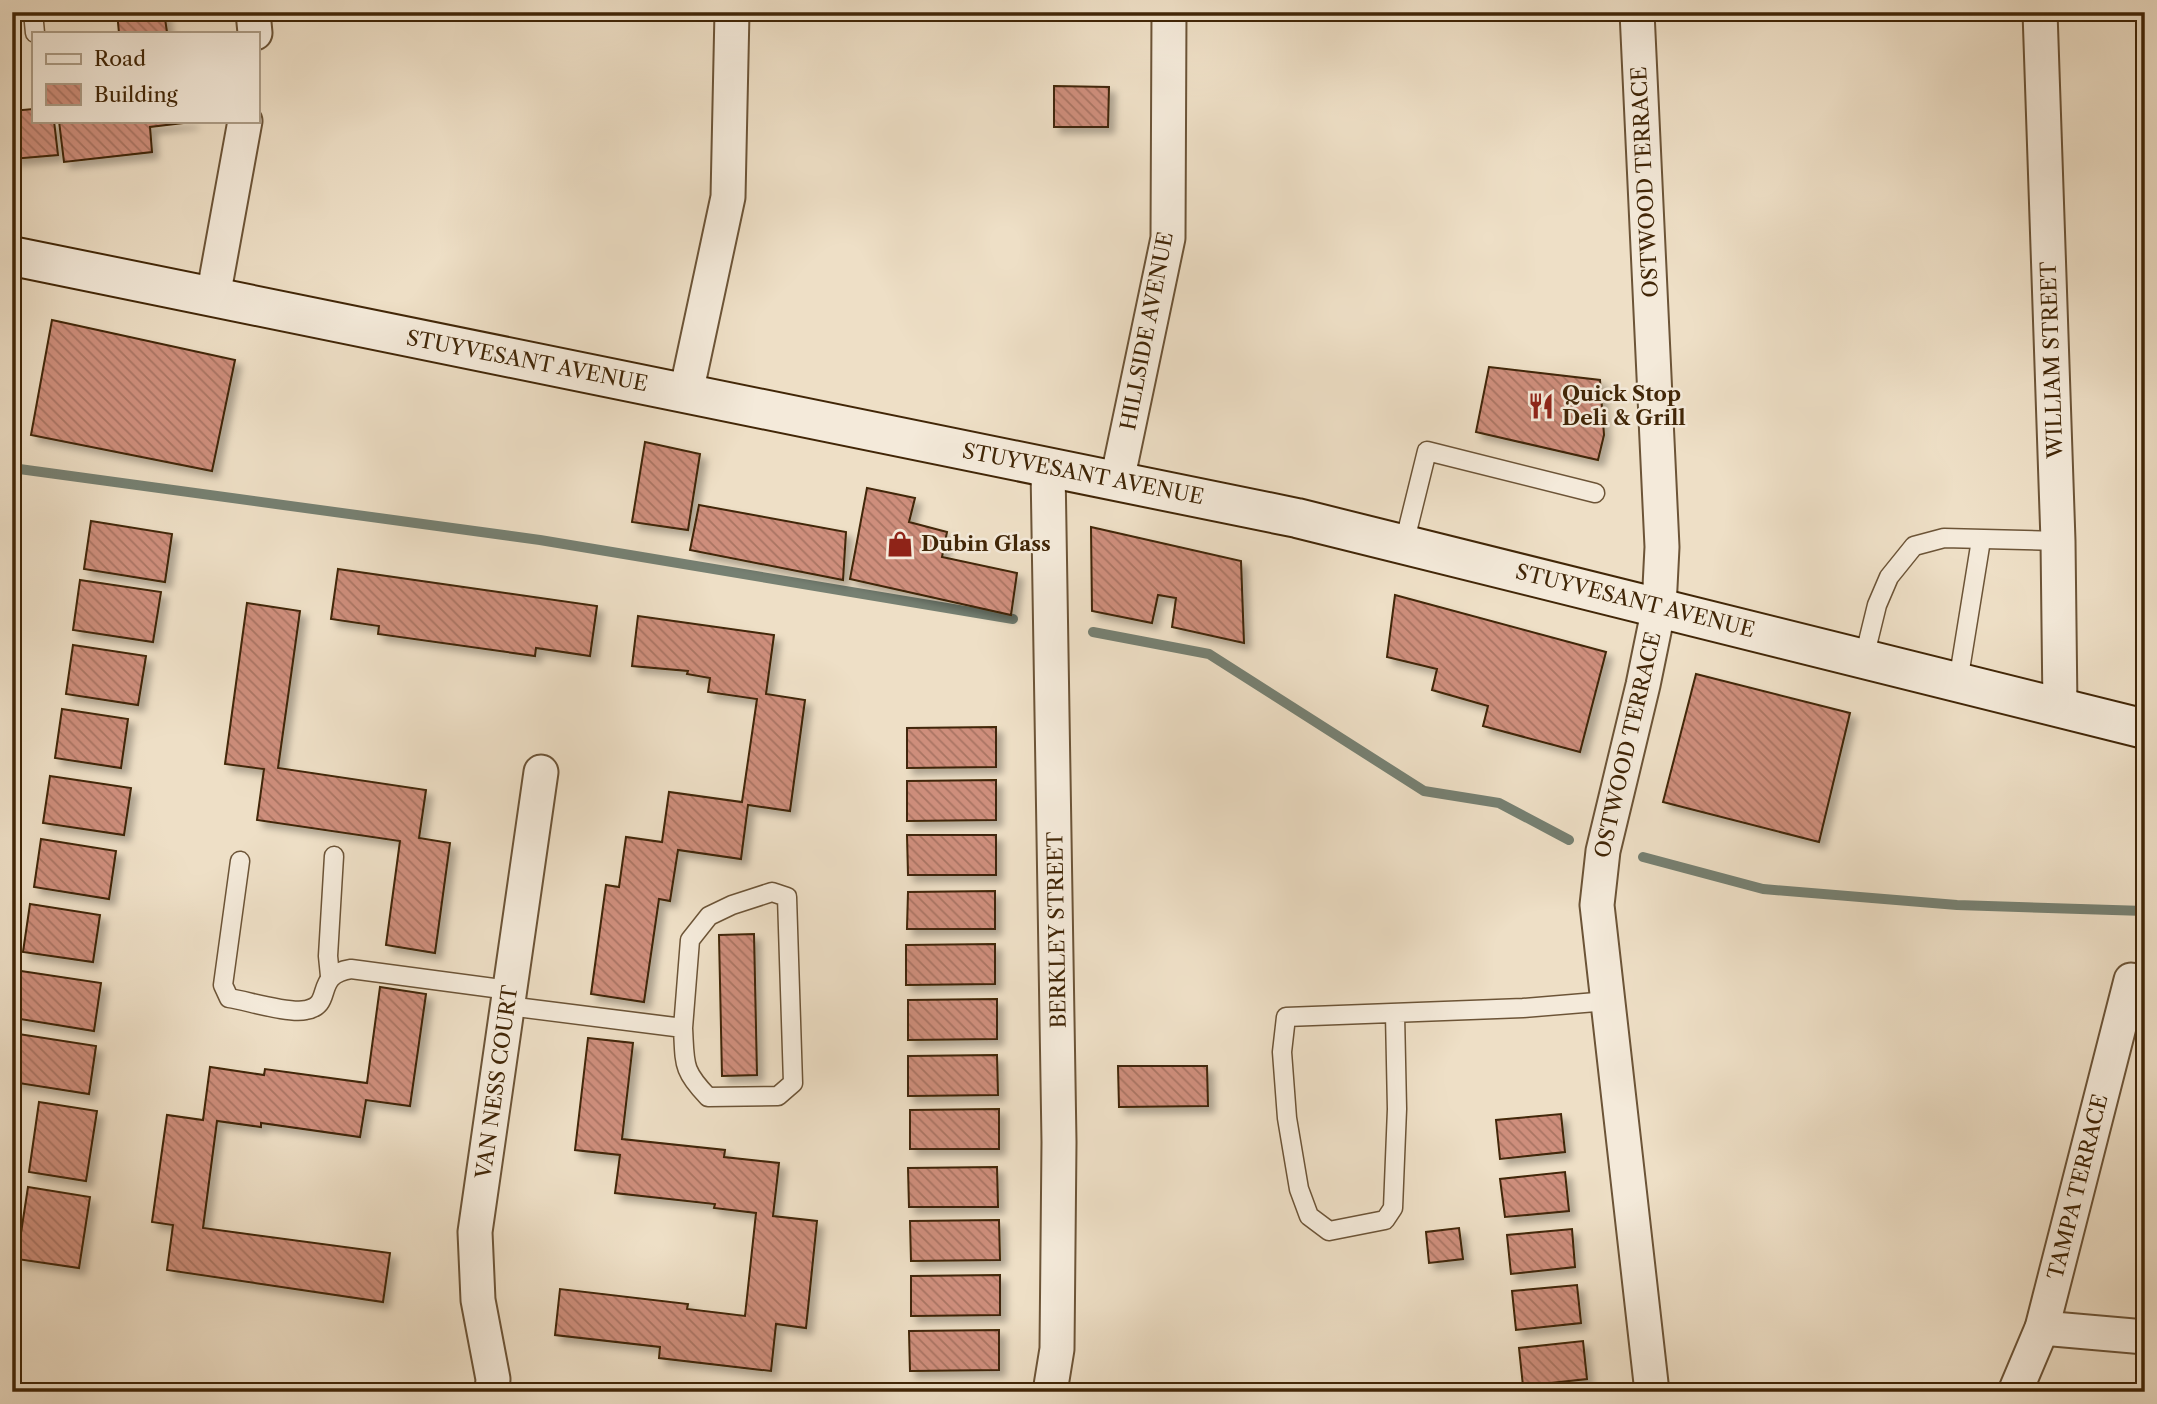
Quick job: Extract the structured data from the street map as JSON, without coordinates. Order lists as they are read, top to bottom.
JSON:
{
  "streets": {
    "main road": ["STUYVESANT AVENUE"],
    "street": [
      "OSTWOOD TERRACE",
      "HILLSIDE AVENUE",
      "WILLIAM STREET",
      "BERKLEY STREET",
      "VAN NESS COURT",
      "TAMPA TERRACE"
    ]
  },
  "crossings": [
    ["OSTWOOD TERRACE", "STUYVESANT AVENUE"],
    ["HILLSIDE AVENUE", "STUYVESANT AVENUE"],
    ["WILLIAM STREET", "STUYVESANT AVENUE"],
    ["STUYVESANT AVENUE", "BERKLEY STREET"]
  ],
  "places": {
    "restaurant": ["Quick Stop Deli & Grill"],
    "shop": ["Dubin Glass"]
  },
  "legend": ["Road", "Building"]
}
